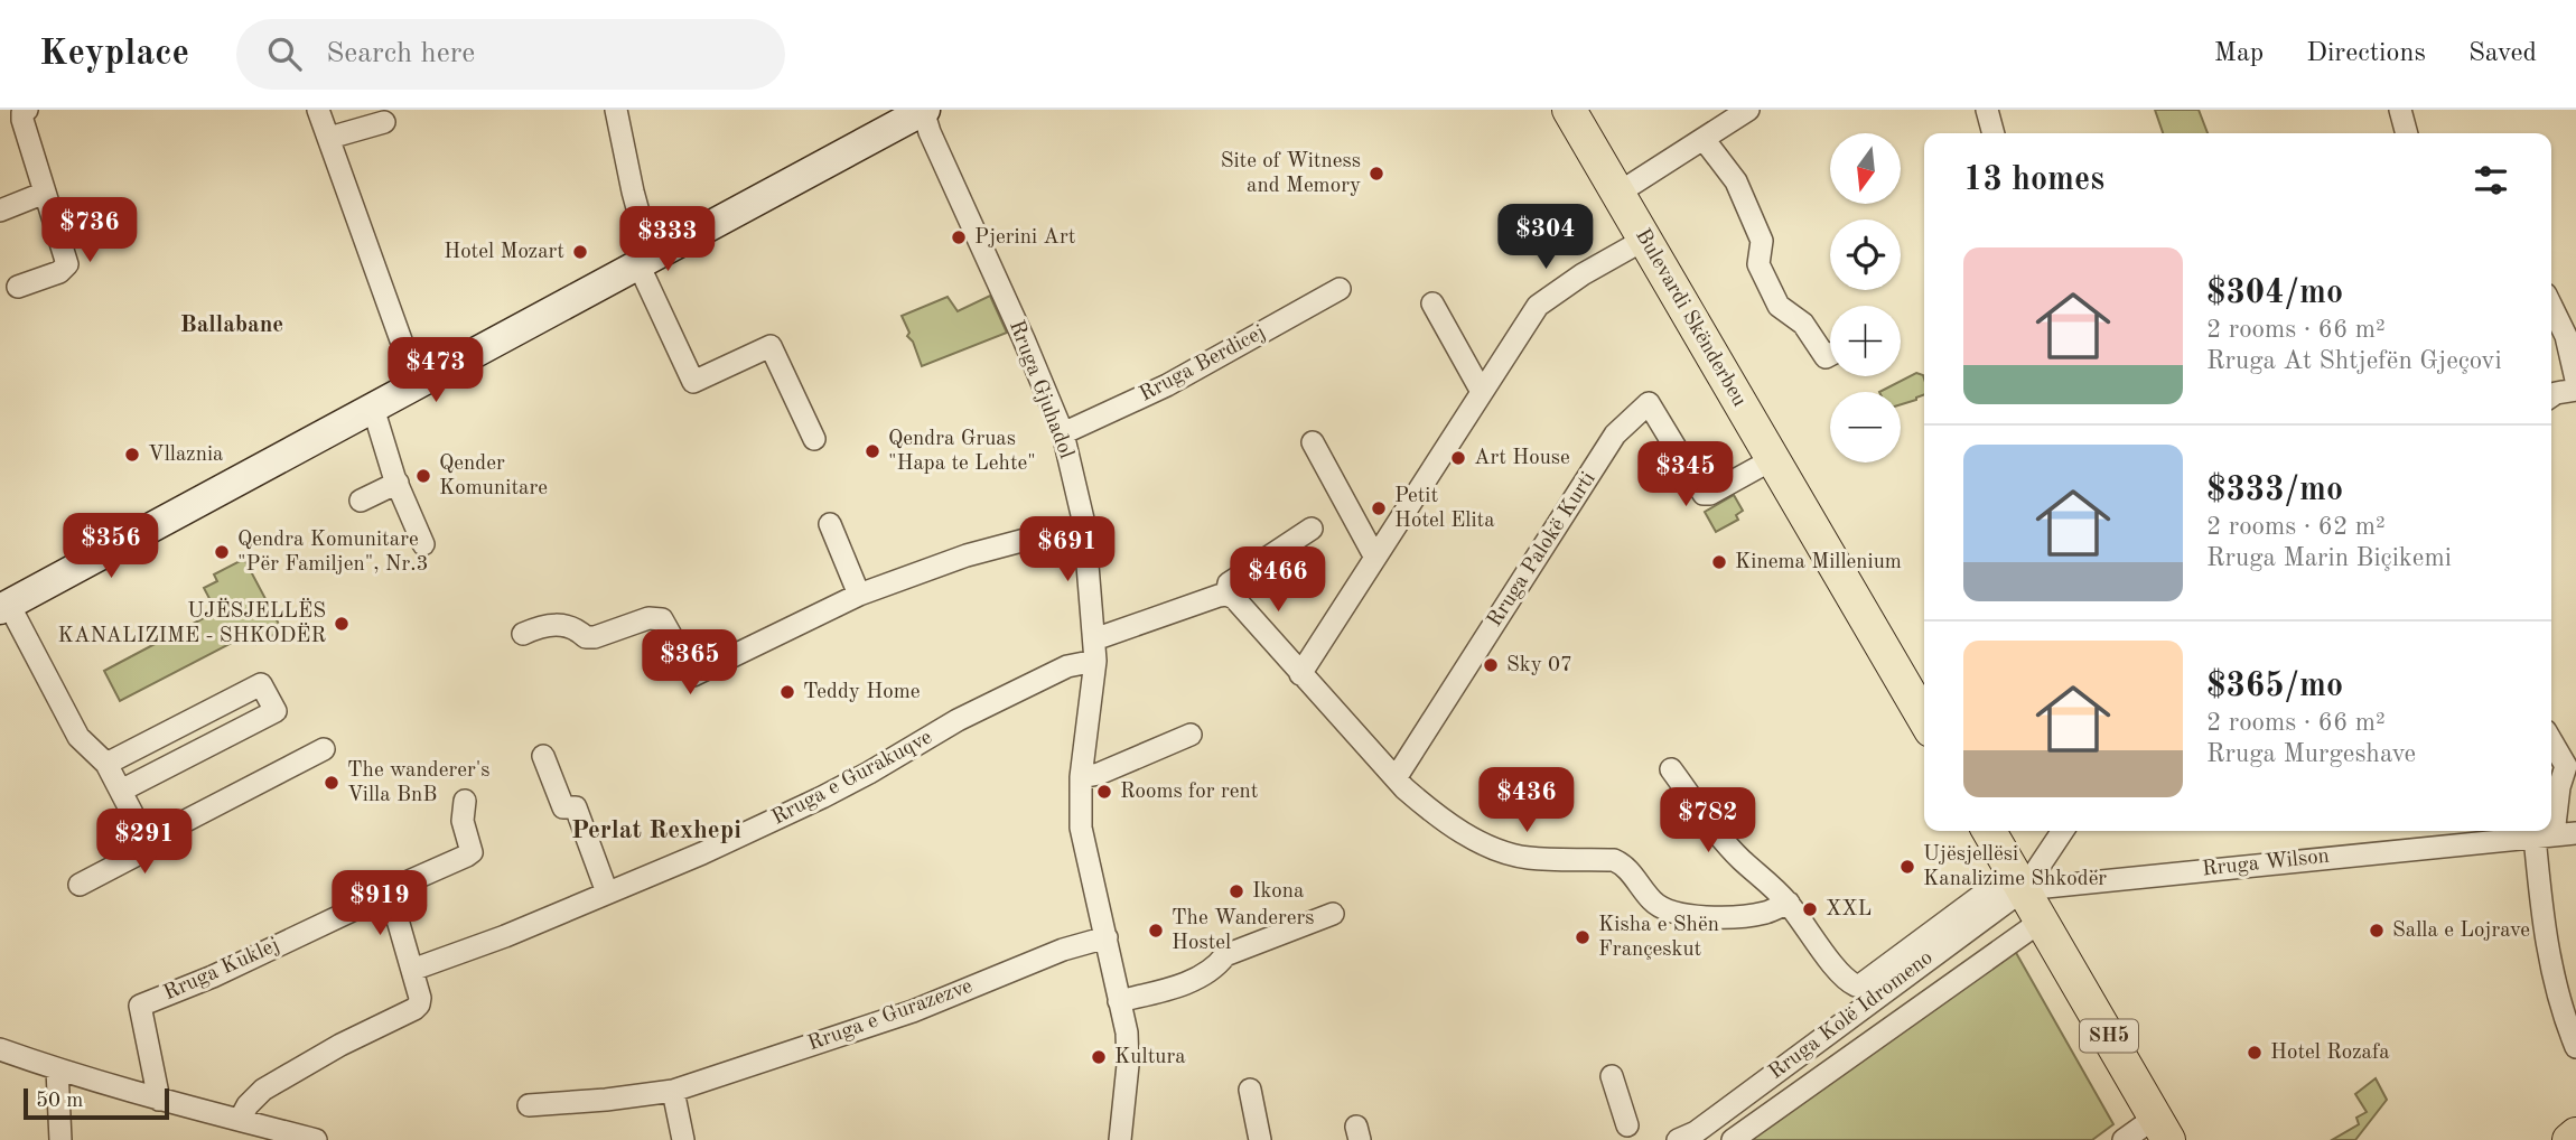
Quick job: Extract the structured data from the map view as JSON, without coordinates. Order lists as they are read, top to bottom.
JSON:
{
  "streets": {
    "main road": ["Bulevardi Skënderbeu", "SH5"],
    "street": [
      "Rruga Berdicej",
      "Rruga Gjuhadol",
      "Rruga Palokë Kurti",
      "Rruga e Gurakuqve",
      "Rruga Wilson",
      "Rruga Kuklej",
      "Rruga e Gurazezve",
      "Rruga Kolë Idromeno"
    ]
  },
  "crossings": [
    ["Bulevardi Skënderbeu", "Rruga Palokë Kurti"],
    ["Rruga Berdicej", "Rruga Gjuhadol"],
    ["Rruga Gjuhadol", "Rruga e Gurakuqve"],
    ["Rruga Gjuhadol", "Rruga e Gurazezve"],
    ["Rruga Wilson", "Rruga Kolë Idromeno"],
    ["Rruga Wilson", "SH5"],
    ["Rruga Kolë Idromeno", "SH5"]
  ],
  "districts": ["Ballabane", "Perlat Rexhepi"],
  "places": [
    "Site of Witness and Memory",
    "Pjerini Art",
    "Hotel Mozart",
    "Qendra Gruas \"Hapa te Lehte\"",
    "Vllaznia",
    "Art House",
    "Qender Komunitare",
    "Petit Hotel Elita",
    "Qendra Komunitare \"Për Familjen\", Nr.3",
    "Kinema Millenium",
    "UJËSJELLËS KANALIZIME - SHKODËR",
    "Sky 07",
    "Teddy Home",
    "The wanderer's Villa BnB",
    "Rooms for rent",
    "Ujësjellësi Kanalizime Shkodër",
    "Ikona",
    "XXL",
    "The Wanderers Hostel",
    "Salla e Lojrave",
    "Kisha e Shën Françeskut",
    "Hotel Rozafa",
    "Kultura"
  ],
  "scale_bar": "50 m",
  "north": "bottom",
  "page": {
    "header": "Keyplace",
    "search": "Search here",
    "nav": ["Map", "Directions", "Saved"],
    "map_buttons": ["+", "−"],
    "heading": "13 homes",
    "price": [
      "$736",
      "$304",
      "$333",
      "$473",
      "$345",
      "$356",
      "$691",
      "$466",
      "$365",
      "$436",
      "$782",
      "$291",
      "$919"
    ],
    "list": [
      {
        "name": "$304/mo",
        "note": "2 rooms · 66 m² · Rruga At Shtjefën Gjeçovi"
      },
      {
        "name": "$333/mo",
        "note": "2 rooms · 62 m² · Rruga Marin Biçikemi"
      },
      {
        "name": "$365/mo",
        "note": "2 rooms · 66 m² · Rruga Murgeshave"
      }
    ],
    "scale": "50 m"
  }
}
